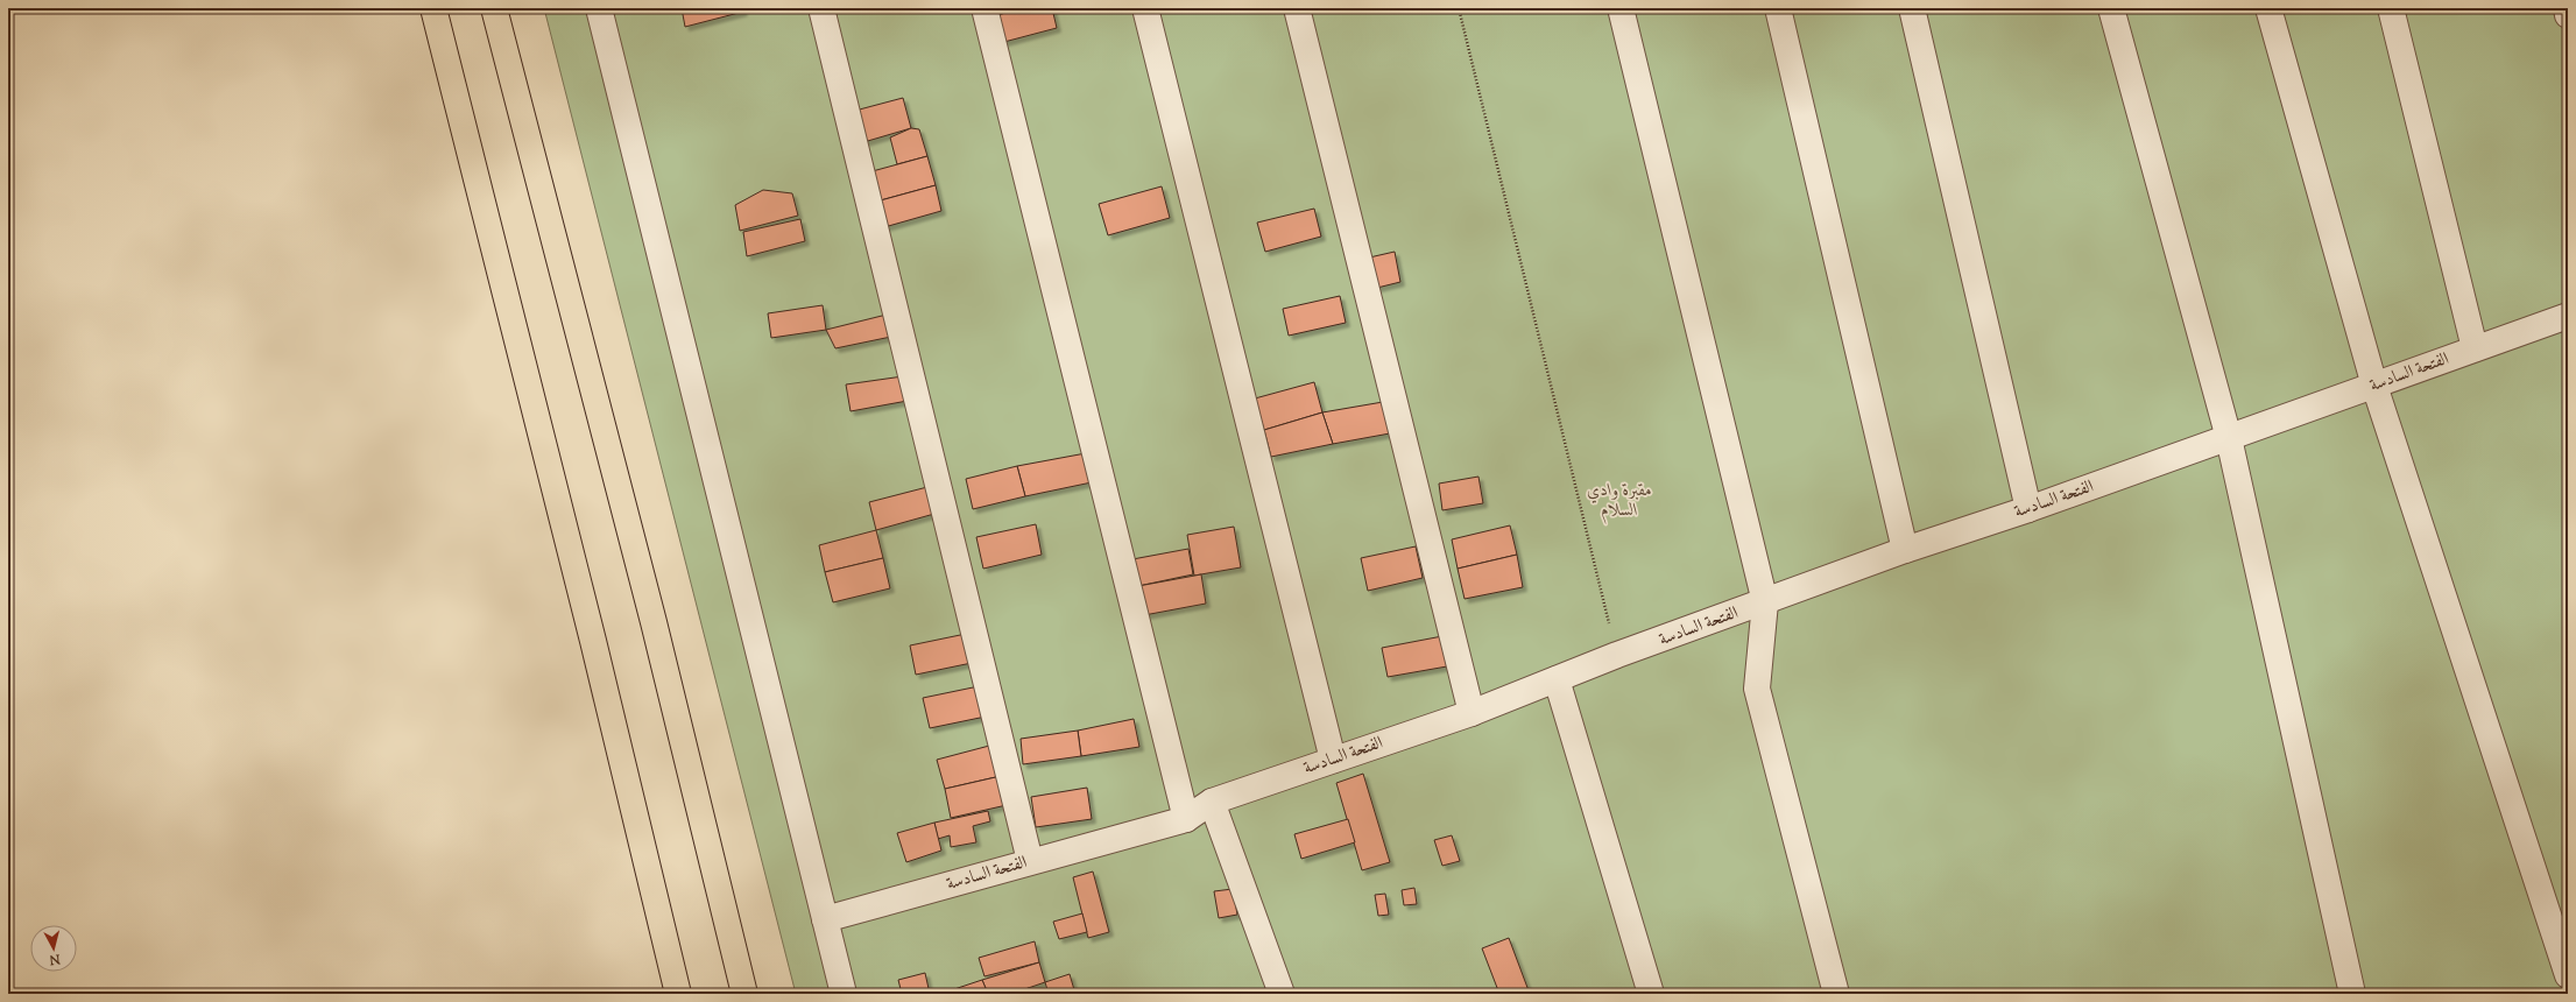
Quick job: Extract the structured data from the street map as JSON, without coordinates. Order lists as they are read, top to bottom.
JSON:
{
  "streets": {
    "street": ["الفتحة السادسة"]
  },
  "parks": ["مقبرة وادي السلام"],
  "north": "bottom"
}
